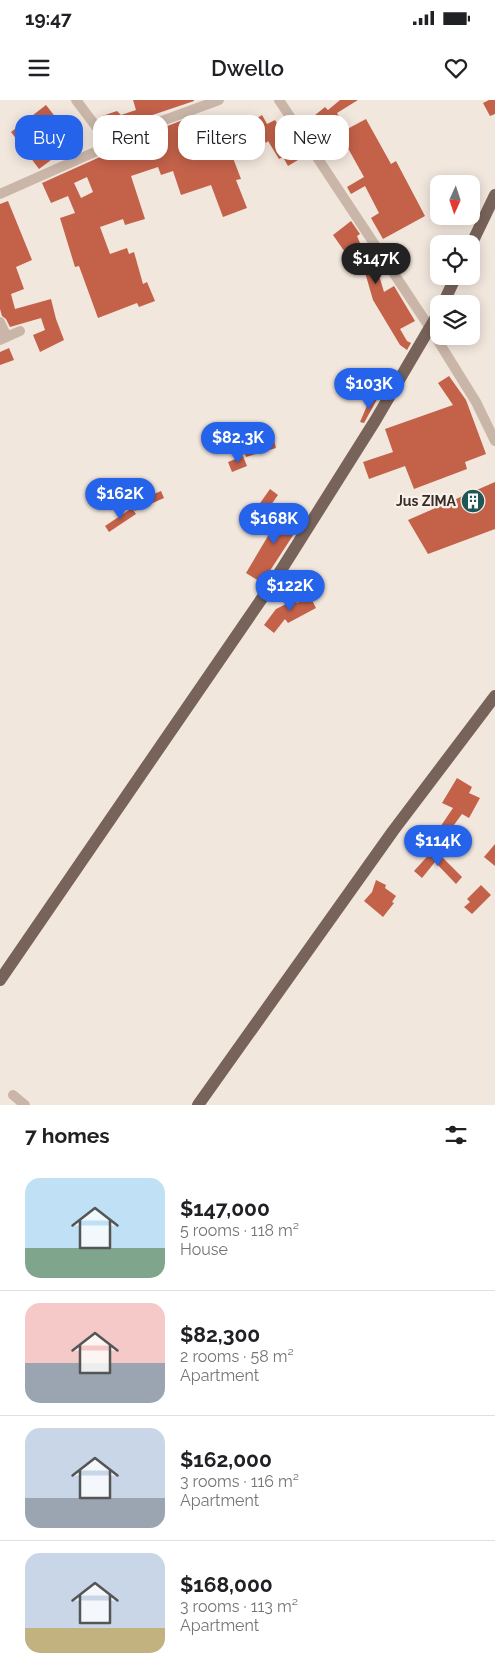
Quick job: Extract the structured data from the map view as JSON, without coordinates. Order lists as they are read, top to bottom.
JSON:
{
  "places": {
    "building": ["Jus ZIMA"]
  },
  "north": "bottom",
  "page": {
    "status": "19:47",
    "header": "Dwello",
    "chip": [
      "Buy",
      "Rent",
      "Filters",
      "New"
    ],
    "price": [
      "$147K",
      "$103K",
      "$82.3K",
      "$162K",
      "$168K",
      "$122K",
      "$114K"
    ],
    "heading": "7 homes",
    "list": [
      {
        "name": "$147,000",
        "note": "5 rooms · 118 m² · House"
      },
      {
        "name": "$82,300",
        "note": "2 rooms · 58 m² · Apartment"
      },
      {
        "name": "$162,000",
        "note": "3 rooms · 116 m² · Apartment"
      },
      {
        "name": "$168,000",
        "note": "3 rooms · 113 m² · Apartment"
      }
    ]
  }
}
